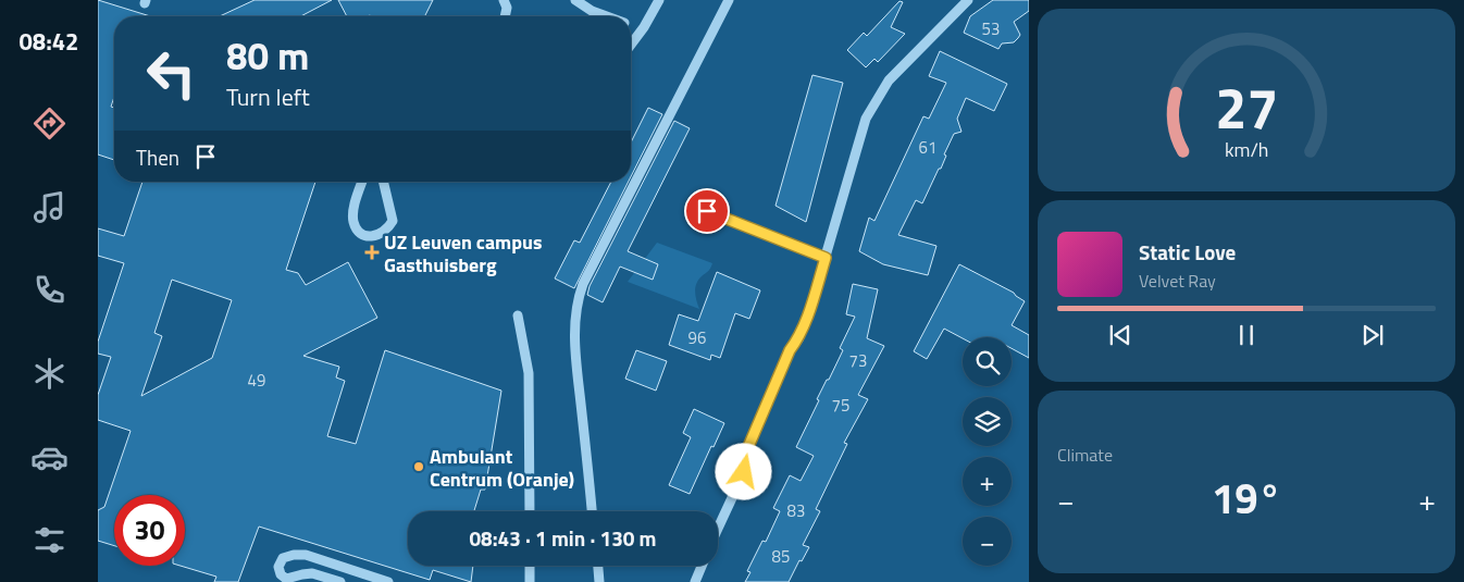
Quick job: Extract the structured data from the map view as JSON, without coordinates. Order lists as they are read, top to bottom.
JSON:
{
  "places": {
    "health": ["UZ Leuven campus Gasthuisberg"],
    "other": ["Ambulant Centrum (Oranje)"]
  },
  "house_numbers": [
    "53",
    "61",
    "96",
    "73",
    "49",
    "75",
    "83",
    "85"
  ],
  "page": {
    "tabs": "08:42",
    "turn": ["80 m", "Turn left"],
    "then": "Then",
    "song": ["Static Love", "Velvet Ray"],
    "map_buttons": ["+", "−"],
    "tile": "Climate",
    "heat": ["−", "19°", "+"],
    "limit": "30",
    "trip": "08:43 · 1 min · 130 m",
    "gauge": ["27", "km/h"]
  }
}
